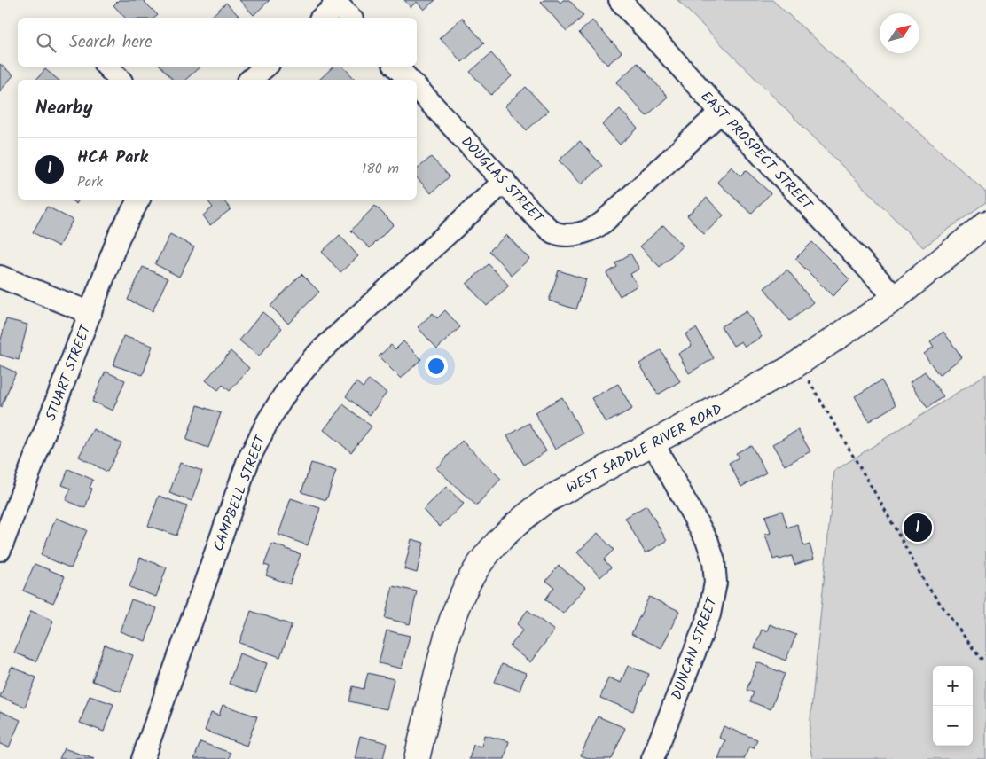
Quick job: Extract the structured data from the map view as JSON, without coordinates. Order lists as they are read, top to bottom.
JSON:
{
  "streets": {
    "street": [
      "EAST PROSPECT STREET",
      "DOUGLAS STREET",
      "STUART STREET",
      "WEST SADDLE RIVER ROAD",
      "CAMPBELL STREET",
      "DUNCAN STREET"
    ]
  },
  "crossings": [
    ["EAST PROSPECT STREET", "DOUGLAS STREET"],
    ["EAST PROSPECT STREET", "WEST SADDLE RIVER ROAD"],
    ["DOUGLAS STREET", "CAMPBELL STREET"],
    ["WEST SADDLE RIVER ROAD", "DUNCAN STREET"]
  ],
  "north": "top right",
  "page": {
    "search": "Search here",
    "heading": "Nearby",
    "list": [
      {
        "mark": "1",
        "name": "HCA Park",
        "note": "Park",
        "value": "180 m"
      }
    ],
    "pins": "1",
    "map_buttons": ["+", "−"]
  }
}
